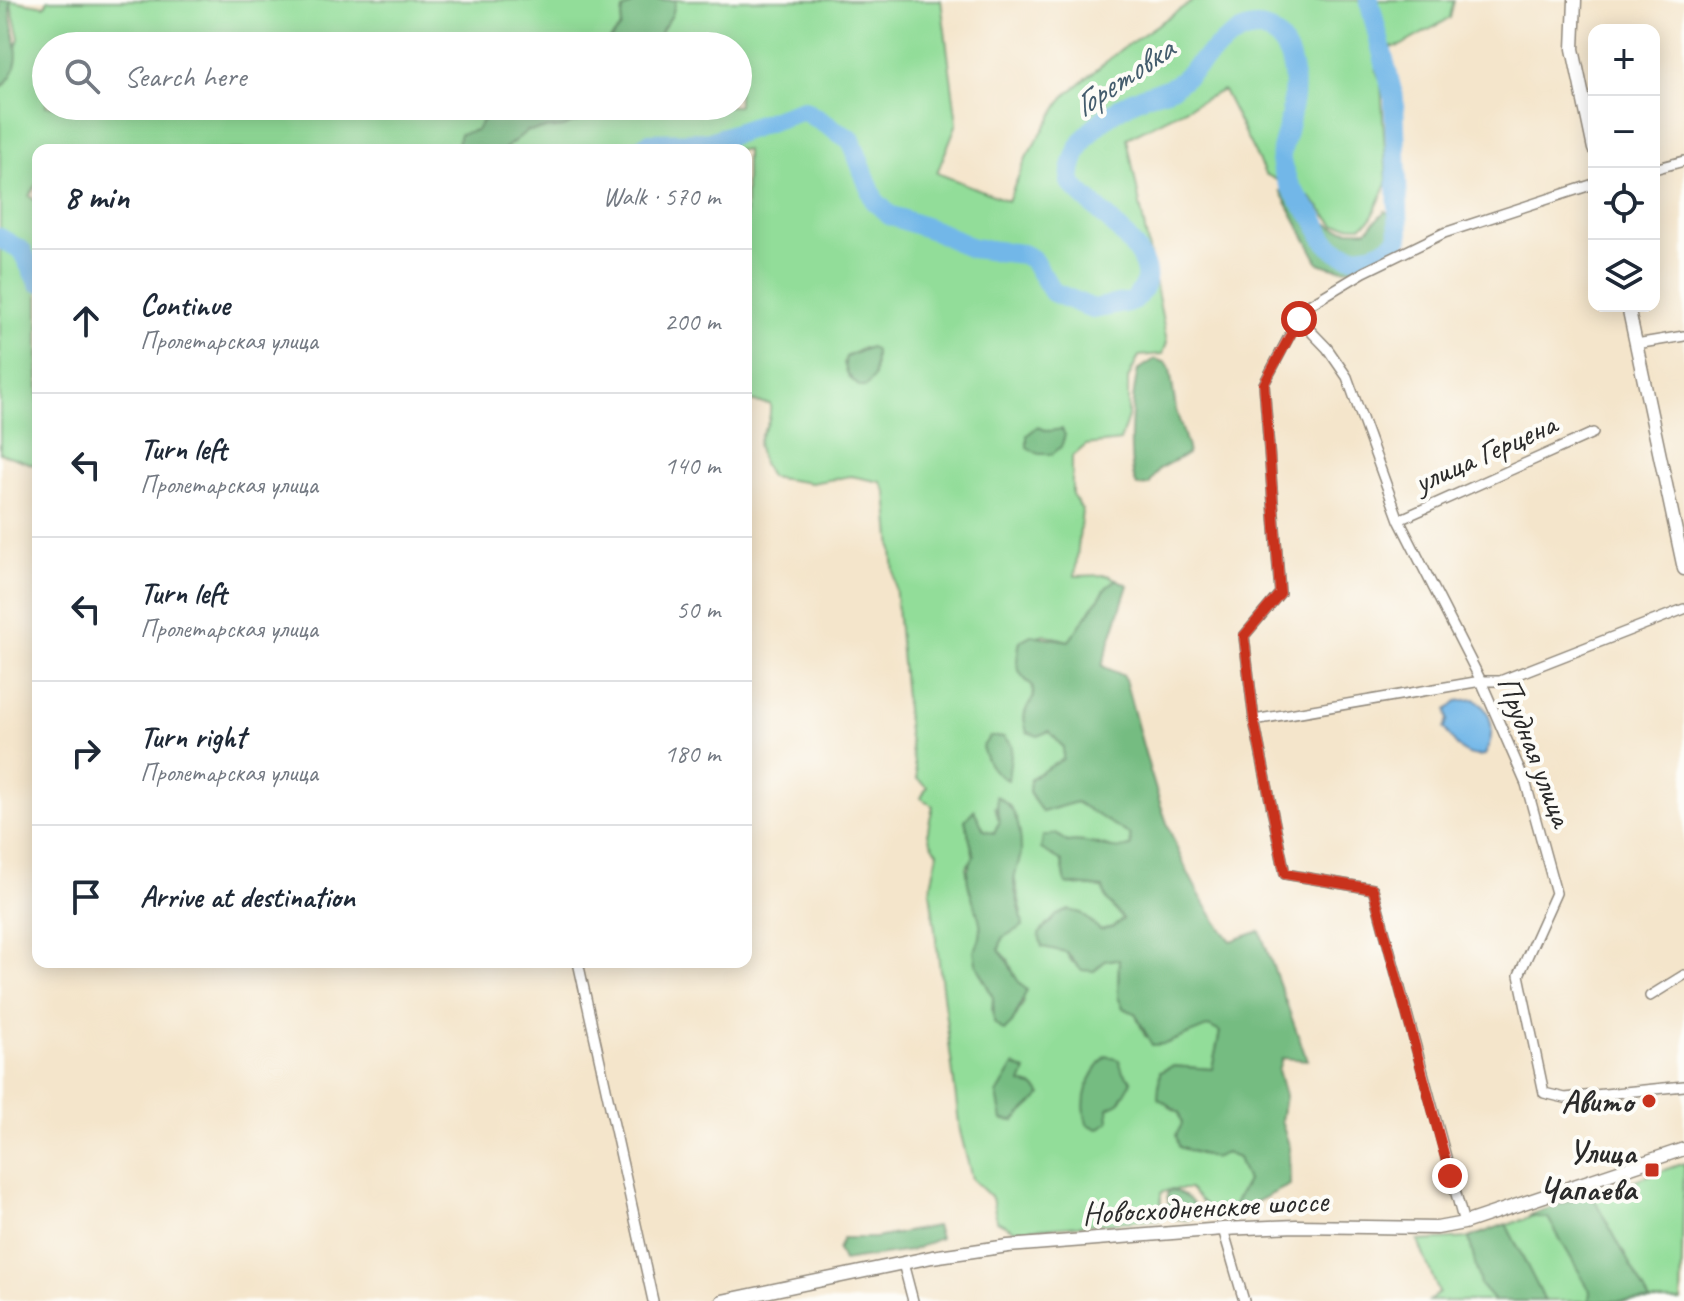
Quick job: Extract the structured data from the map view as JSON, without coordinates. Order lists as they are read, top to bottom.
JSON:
{
  "streets": {
    "street": ["улица Герцена", "Прудная улица", "Новосходненское шоссе"]
  },
  "crossings": [
    ["улица Герцена", "Прудная улица"]
  ],
  "water": ["Горетовка"],
  "places": {
    "other": ["Авито"],
    "transit": ["Улица Чапаева"]
  },
  "page": {
    "map_buttons": ["+", "−"],
    "search": "Search here",
    "heading": ["8 min", "Walk · 570 m"],
    "list": [
      ["Continue", "Пролетарская улица", "200 m"],
      ["Turn left", "Пролетарская улица", "140 m"],
      ["Turn left", "Пролетарская улица", "50 m"],
      ["Turn right", "Пролетарская улица", "180 m"],
      "Arrive at destination"
    ]
  }
}
